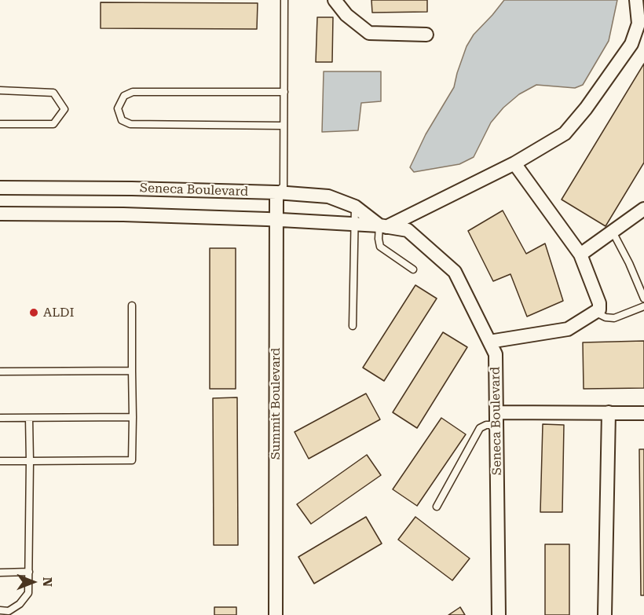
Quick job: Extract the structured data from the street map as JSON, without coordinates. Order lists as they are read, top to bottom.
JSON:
{
  "streets": {
    "street": ["Seneca Boulevard", "Summit Boulevard"]
  },
  "crossings": [
    ["Seneca Boulevard", "Summit Boulevard"]
  ],
  "places": ["ALDI"],
  "north": "right"
}
